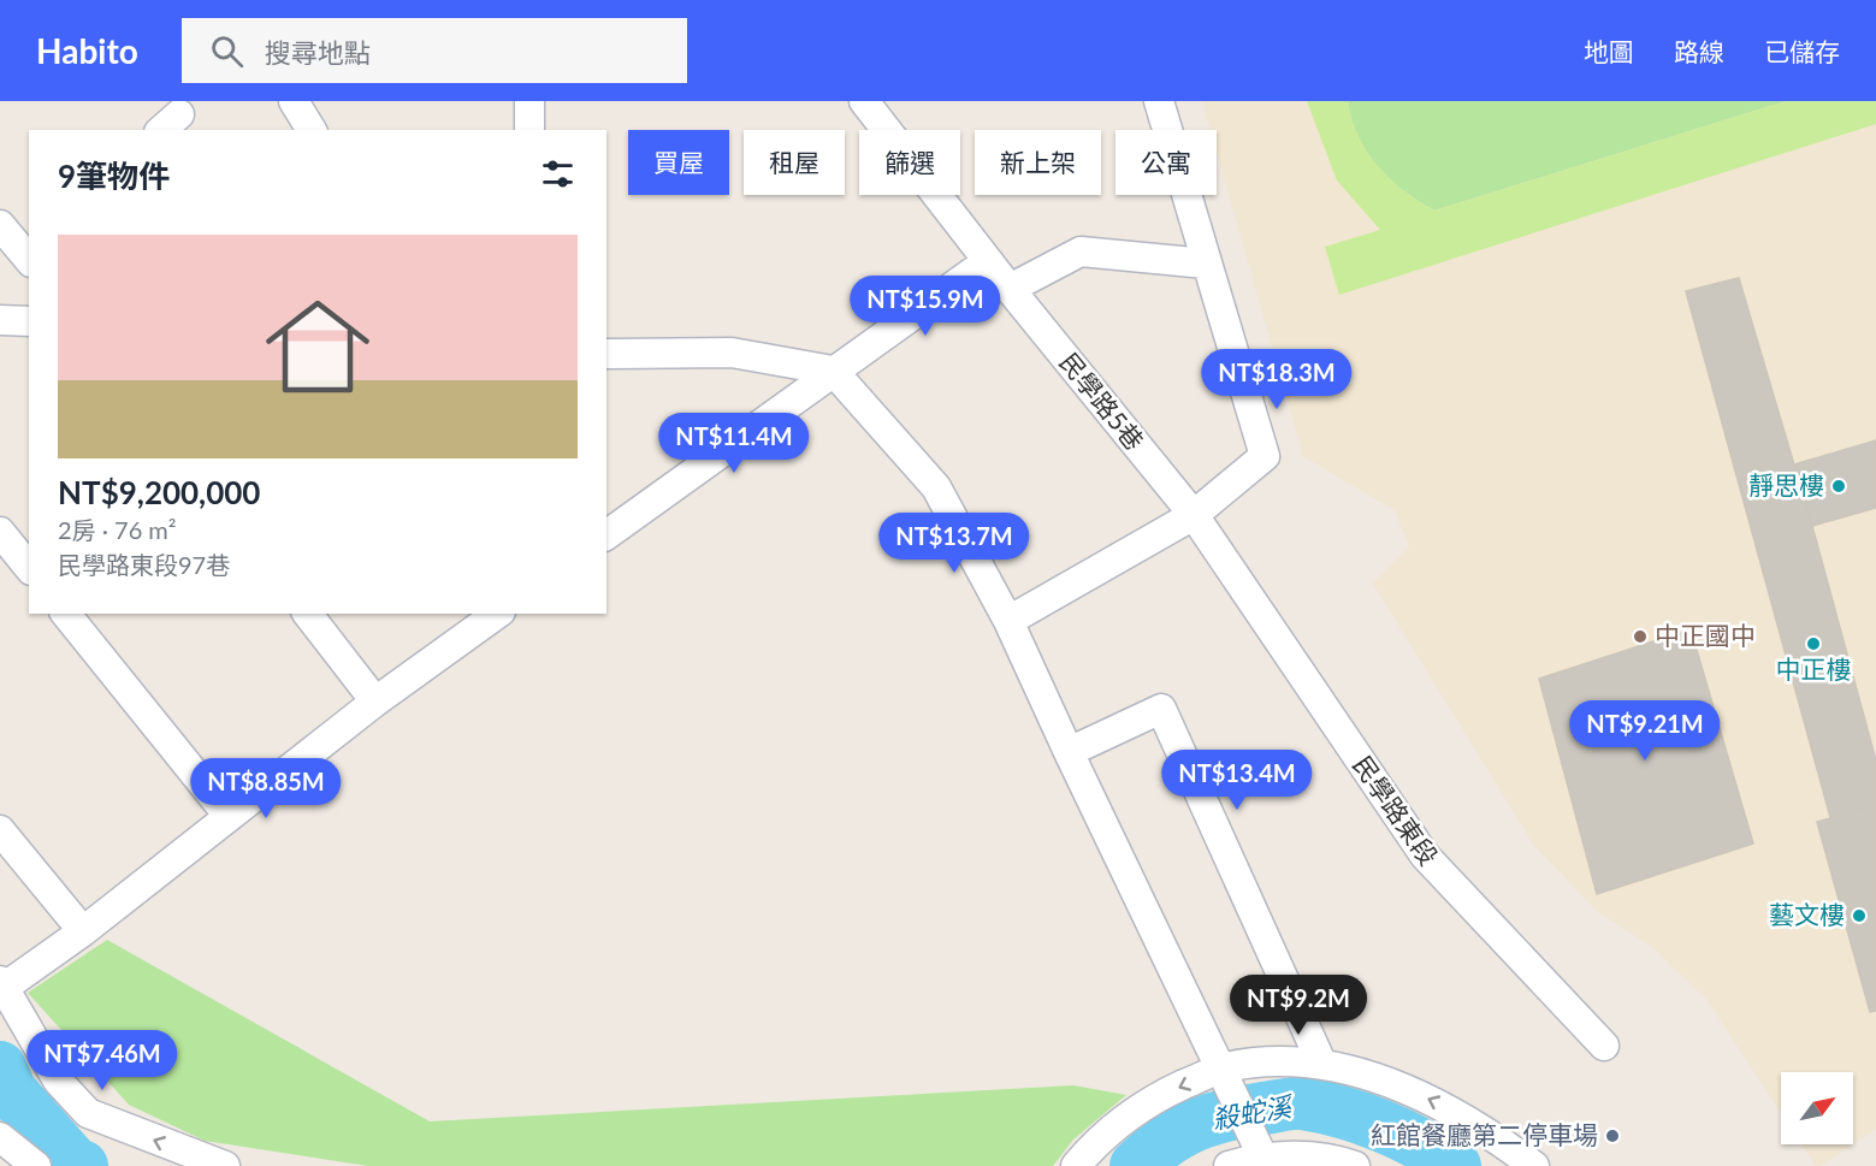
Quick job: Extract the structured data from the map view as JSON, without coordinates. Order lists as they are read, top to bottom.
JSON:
{
  "streets": {
    "street": ["民學路5巷", "民學路東段"]
  },
  "crossings": [
    ["民學路5巷", "民學路東段"]
  ],
  "water": ["殺蛇溪"],
  "places": [
    "靜思樓",
    "中正國中",
    "中正樓",
    "藝文樓",
    "紅館餐廳第二停車場"
  ],
  "north": "top right",
  "page": {
    "header": "Habito",
    "search": "搜尋地點",
    "nav": ["地圖", "路線", "已儲存"],
    "chip": [
      "買屋",
      "租屋",
      "篩選",
      "新上架",
      "公寓"
    ],
    "heading": "9筆物件",
    "list": [
      {
        "name": "NT$9,200,000",
        "note": "2房 · 76 m² · 民學路東段97巷"
      }
    ],
    "price": [
      "NT$15.9M",
      "NT$18.3M",
      "NT$11.4M",
      "NT$13.7M",
      "NT$9.21M",
      "NT$13.4M",
      "NT$8.85M",
      "NT$9.2M",
      "NT$7.46M"
    ]
  }
}
